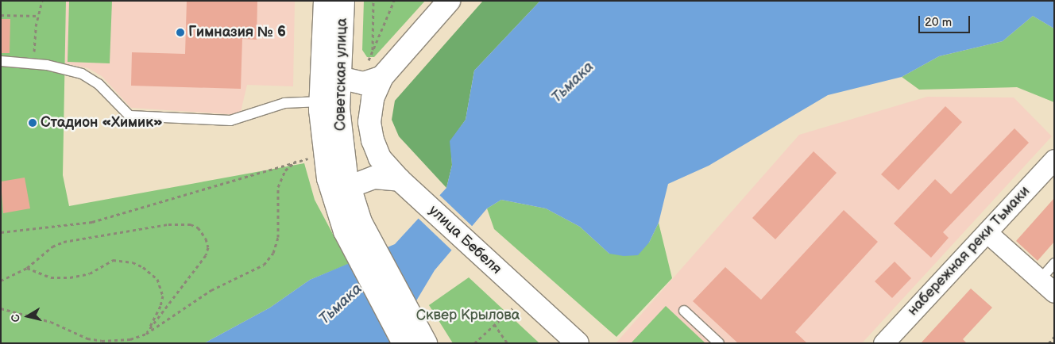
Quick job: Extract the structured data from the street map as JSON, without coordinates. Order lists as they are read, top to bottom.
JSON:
{
  "streets": {
    "main road": ["Советская улица", "улица Бебеля"],
    "street": ["набережная реки Тьмаки"]
  },
  "water": ["Тьмака"],
  "parks": ["Сквер Крылова"],
  "places": ["Гимназия № 6", "Стадион «Химик»"],
  "scale_bar": "20 m",
  "north": "left"
}
